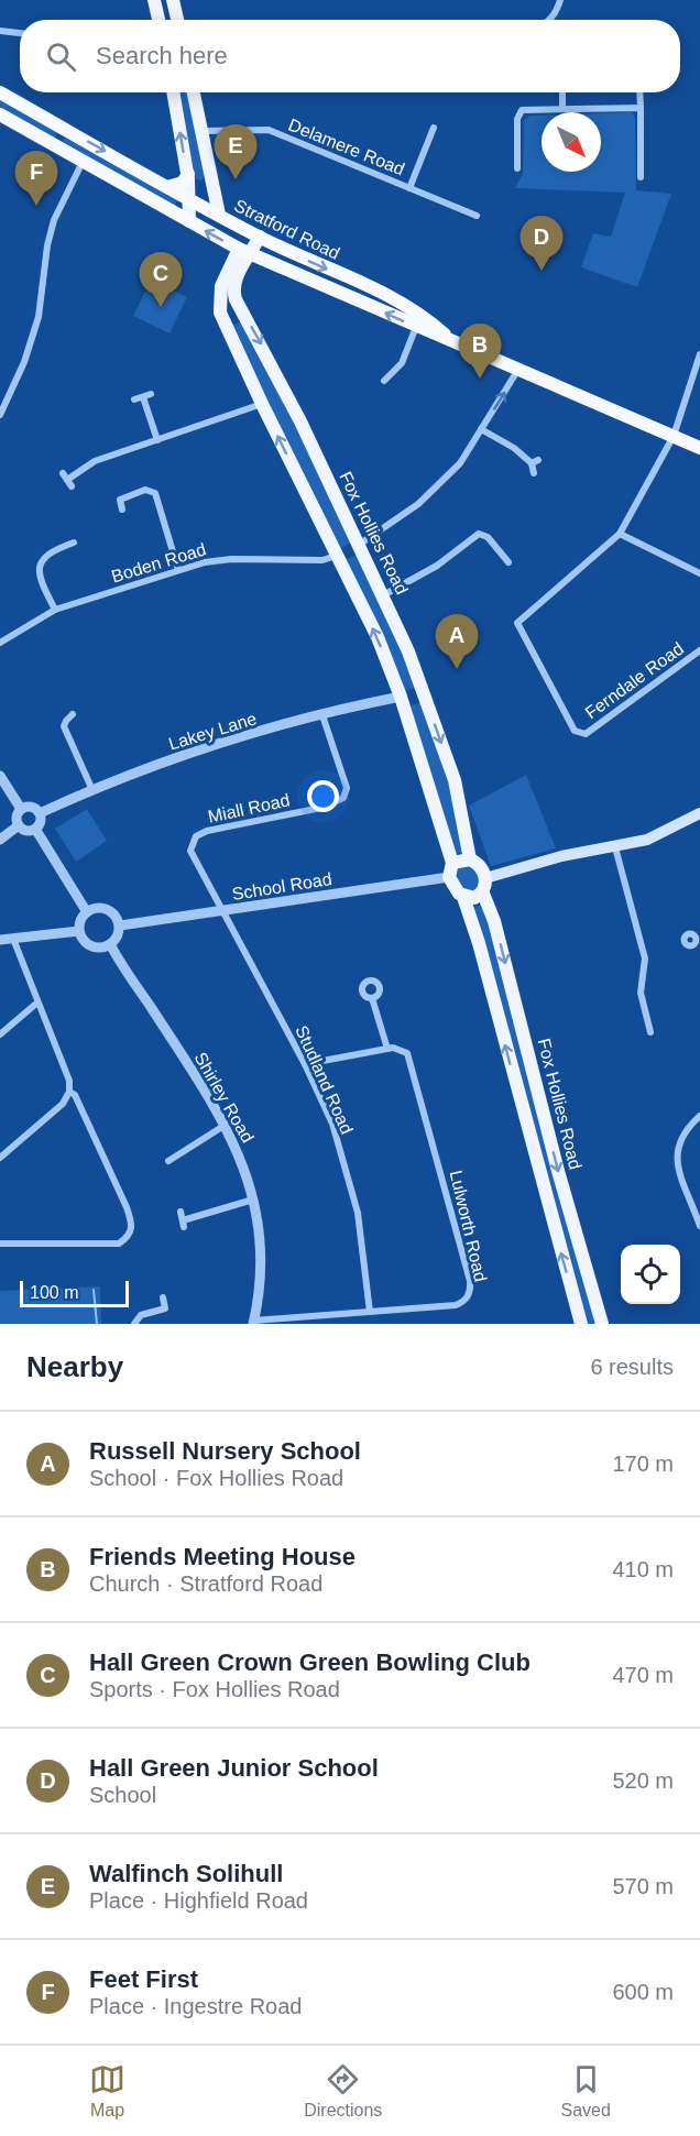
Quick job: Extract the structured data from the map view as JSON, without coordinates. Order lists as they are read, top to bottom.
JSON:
{
  "streets": {
    "highway": ["Stratford Road"],
    "main road": ["Fox Hollies Road"],
    "street": [
      "Delamere Road",
      "Boden Road",
      "Ferndale Road",
      "Lakey Lane",
      "Miall Road",
      "School Road",
      "Studland Road",
      "Shirley Road",
      "Lulworth Road"
    ]
  },
  "crossings": [
    ["Stratford Road", "Fox Hollies Road"],
    ["Fox Hollies Road", "Boden Road"],
    ["Fox Hollies Road", "Lakey Lane"],
    ["Fox Hollies Road", "School Road"],
    ["Lakey Lane", "Miall Road"],
    ["Miall Road", "School Road"],
    ["Miall Road", "Studland Road"],
    ["School Road", "Studland Road"],
    ["School Road", "Shirley Road"],
    ["Studland Road", "Lulworth Road"],
    ["Shirley Road", "Lulworth Road"]
  ],
  "scale_bar": "100 m",
  "north": "bottom right",
  "page": {
    "search": "Search here",
    "pins": [
      "E",
      "F",
      "D",
      "C",
      "B",
      "A"
    ],
    "scale": "100 m",
    "heading": ["Nearby", "6 results"],
    "list": [
      {
        "mark": "A",
        "name": "Russell Nursery School",
        "note": "School · Fox Hollies Road",
        "value": "170 m"
      },
      {
        "mark": "B",
        "name": "Friends Meeting House",
        "note": "Church · Stratford Road",
        "value": "410 m"
      },
      {
        "mark": "C",
        "name": "Hall Green Crown Green Bowling Club",
        "note": "Sports · Fox Hollies Road",
        "value": "470 m"
      },
      {
        "mark": "D",
        "name": "Hall Green Junior School",
        "note": "School",
        "value": "520 m"
      },
      {
        "mark": "E",
        "name": "Walfinch Solihull",
        "note": "Place · Highfield Road",
        "value": "570 m"
      },
      {
        "mark": "F",
        "name": "Feet First",
        "note": "Place · Ingestre Road",
        "value": "600 m"
      }
    ],
    "nav": ["Map", "Directions", "Saved"]
  }
}
